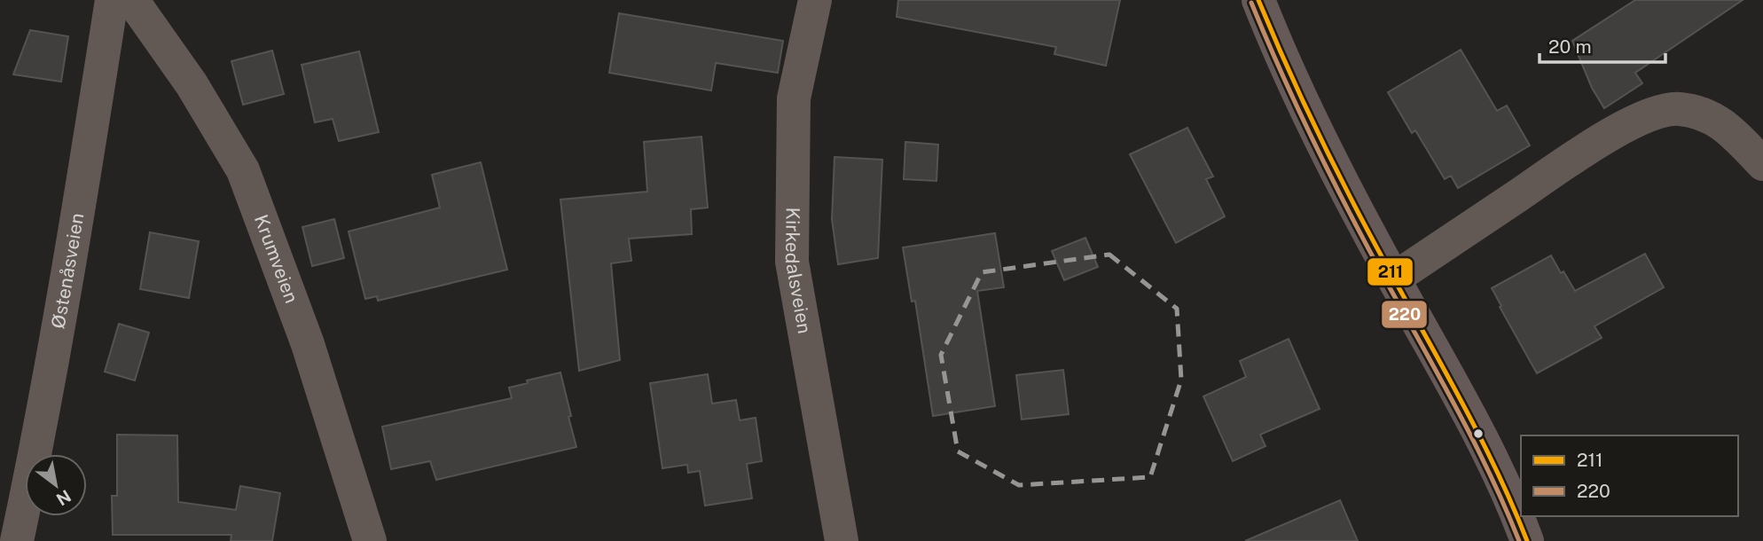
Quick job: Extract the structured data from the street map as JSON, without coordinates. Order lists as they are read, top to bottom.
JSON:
{
  "streets": {
    "street": ["Krumveien", "Kirkedalsveien", "Østenåsveien"]
  },
  "lines": ["transit line 211", "transit line 220"],
  "legend": ["211", "220"],
  "scale_bar": "20 m",
  "north": "bottom right"
}
